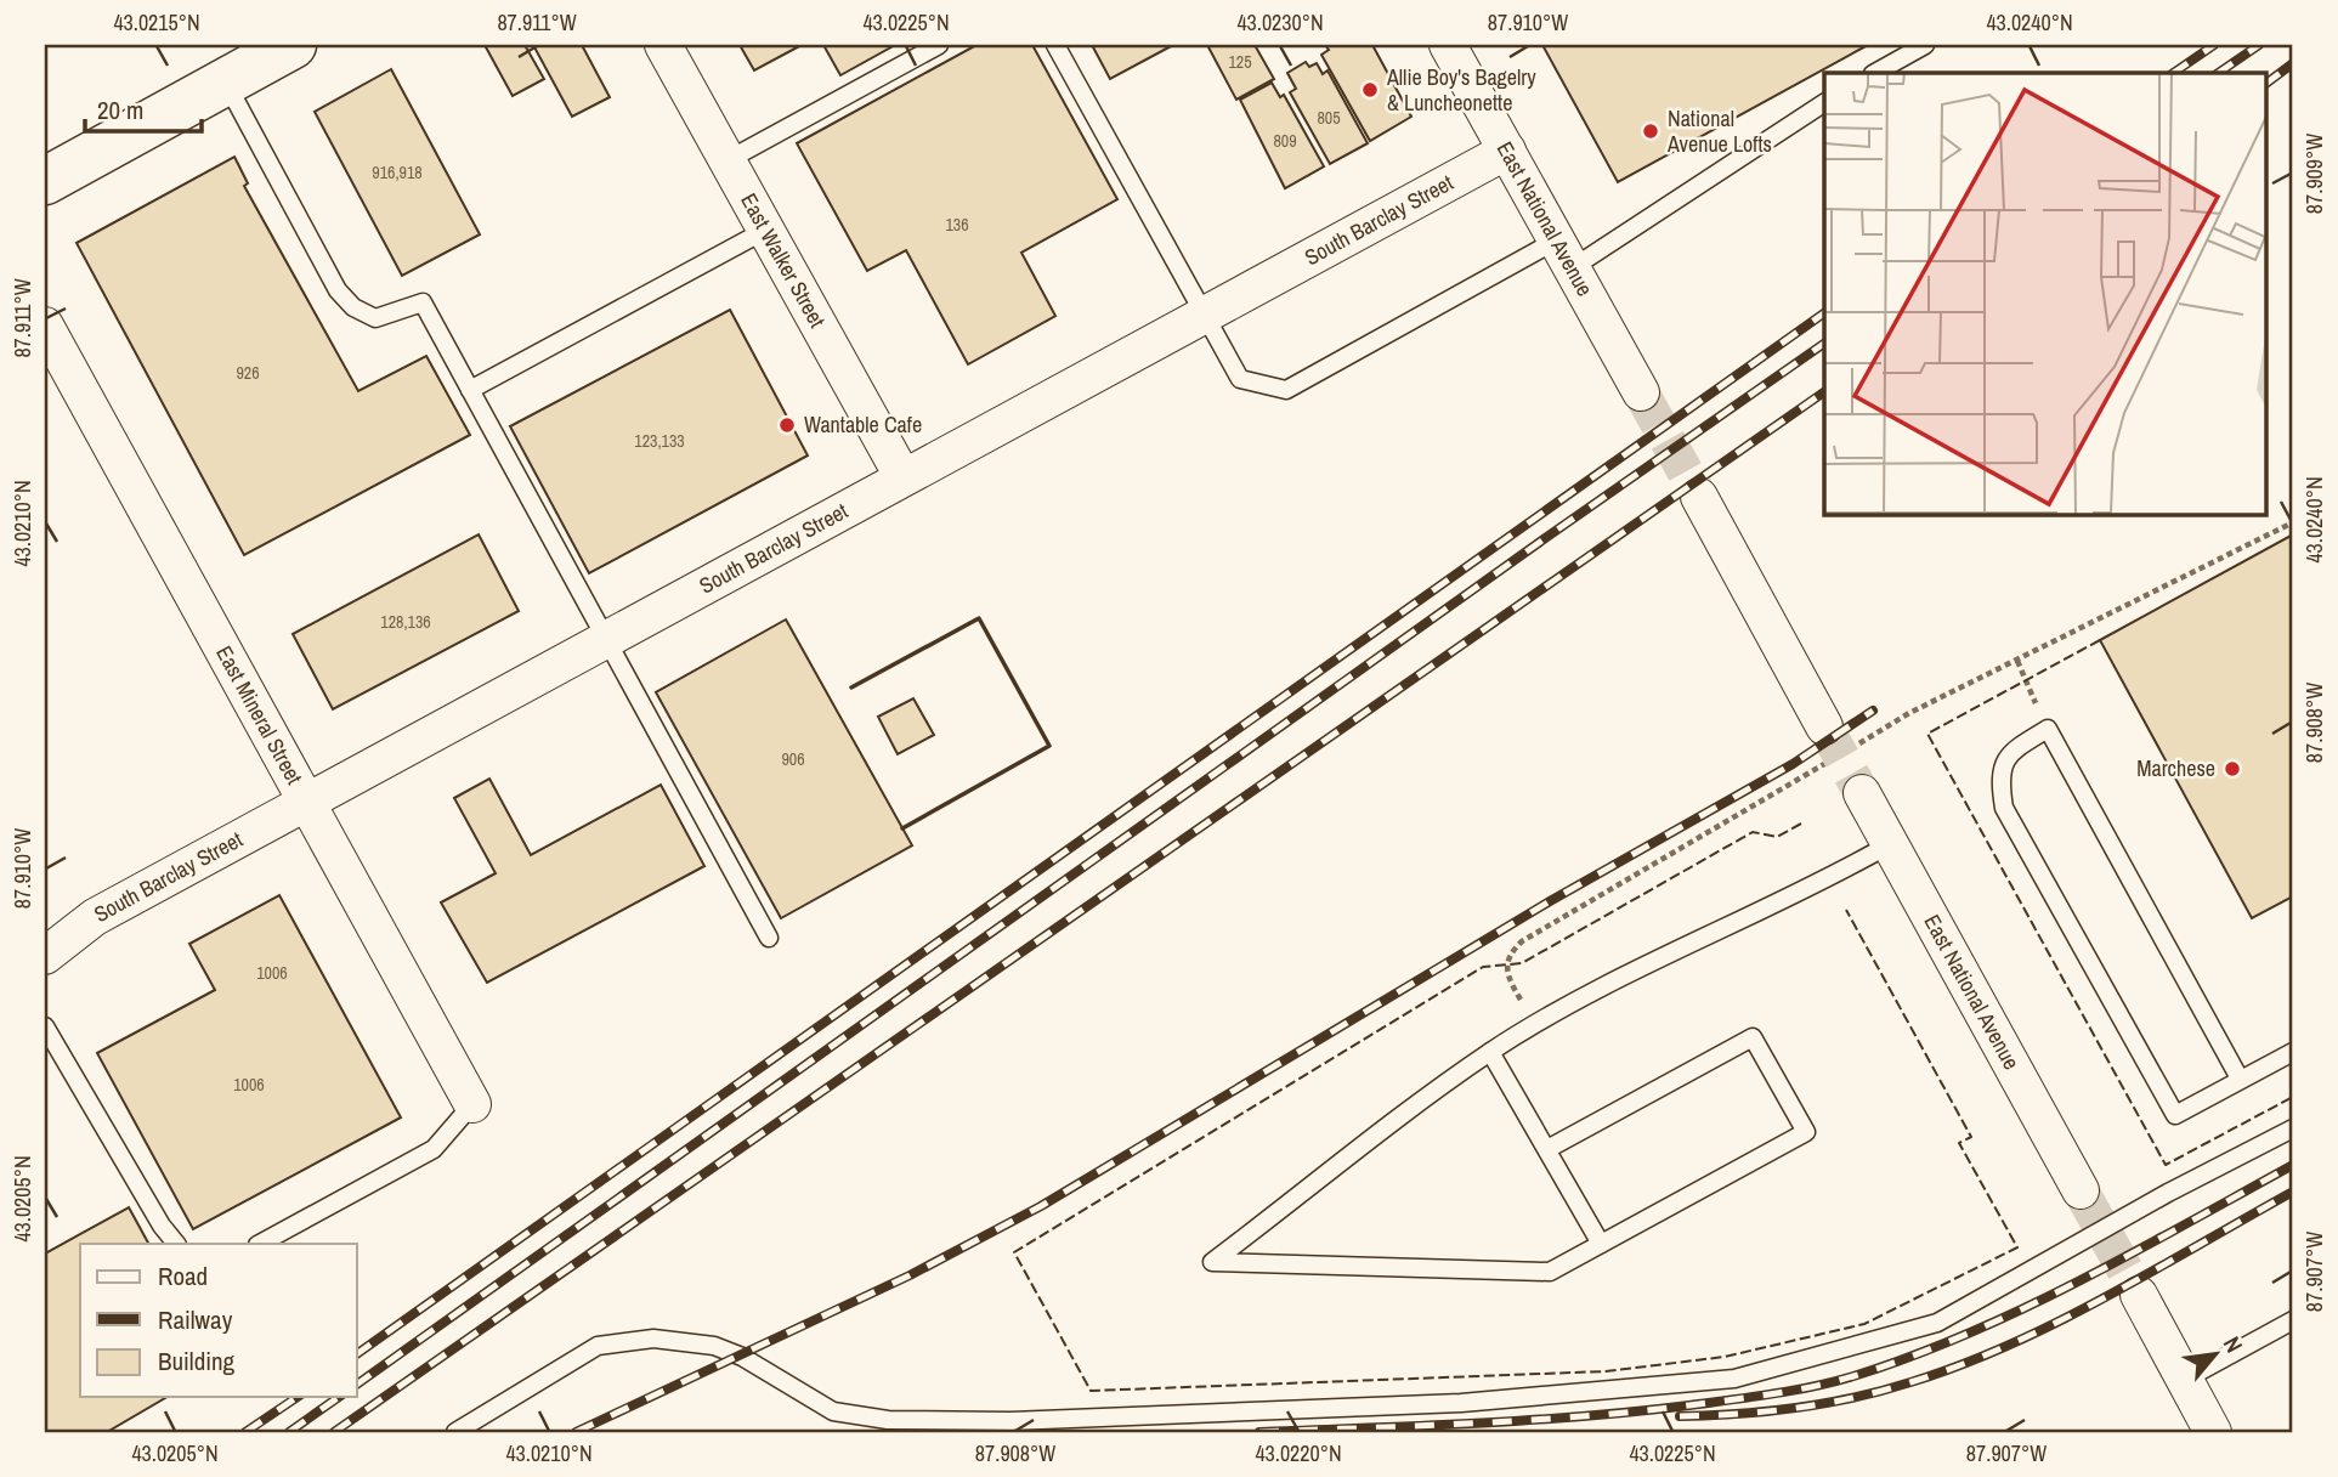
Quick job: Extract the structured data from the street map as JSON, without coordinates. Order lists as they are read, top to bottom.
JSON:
{
  "streets": {
    "street": [
      "East National Avenue",
      "South Barclay Street",
      "East Walker Street",
      "East Mineral Street"
    ]
  },
  "crossings": [
    ["East National Avenue", "South Barclay Street"],
    ["South Barclay Street", "East Walker Street"],
    ["South Barclay Street", "East Mineral Street"]
  ],
  "places": [
    "Allie Boy's Bagelry & Luncheonette",
    "National Avenue Lofts",
    "Wantable Cafe",
    "Marchese"
  ],
  "house_numbers": [
    "125",
    "805",
    "809",
    "916,918",
    "136",
    "926",
    "123,133",
    "128,136",
    "906",
    "1006",
    "1006"
  ],
  "legend": ["Road", "Railway", "Building"],
  "scale_bar": "20 m",
  "north": "top right",
  "coordinates": [
    "43.0215°N",
    "87.911°W",
    "43.0225°N",
    "43.0230°N",
    "87.910°W",
    "43.0240°N",
    "87.909°W",
    "43.0210°N",
    "87.908°W",
    "43.0205°N",
    "87.907°W",
    "43.0220°N"
  ]
}
